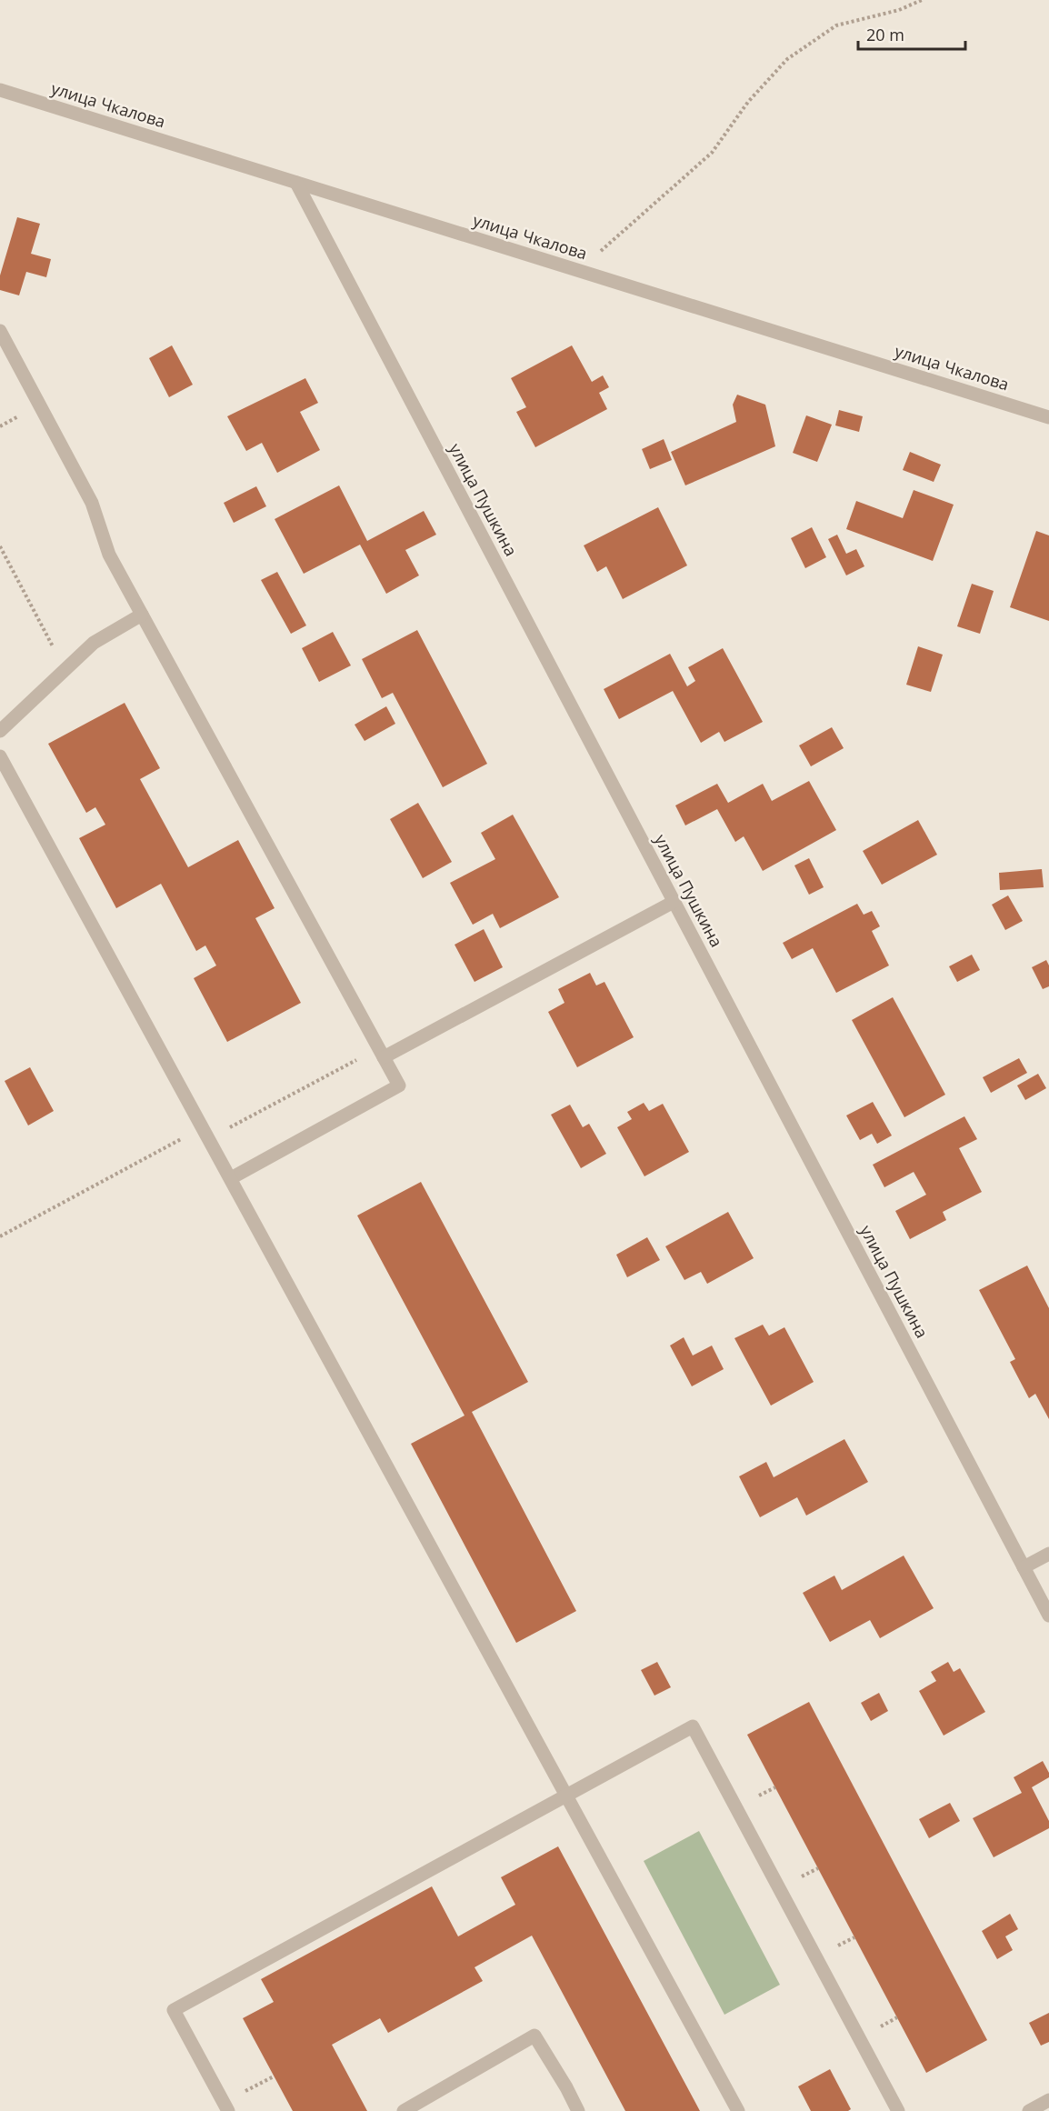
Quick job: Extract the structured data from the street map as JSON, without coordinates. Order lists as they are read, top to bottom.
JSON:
{
  "streets": {
    "street": ["улица Чкалова", "улица Пушкина"]
  },
  "crossings": [
    ["улица Чкалова", "улица Пушкина"]
  ],
  "scale_bar": "20 m"
}
